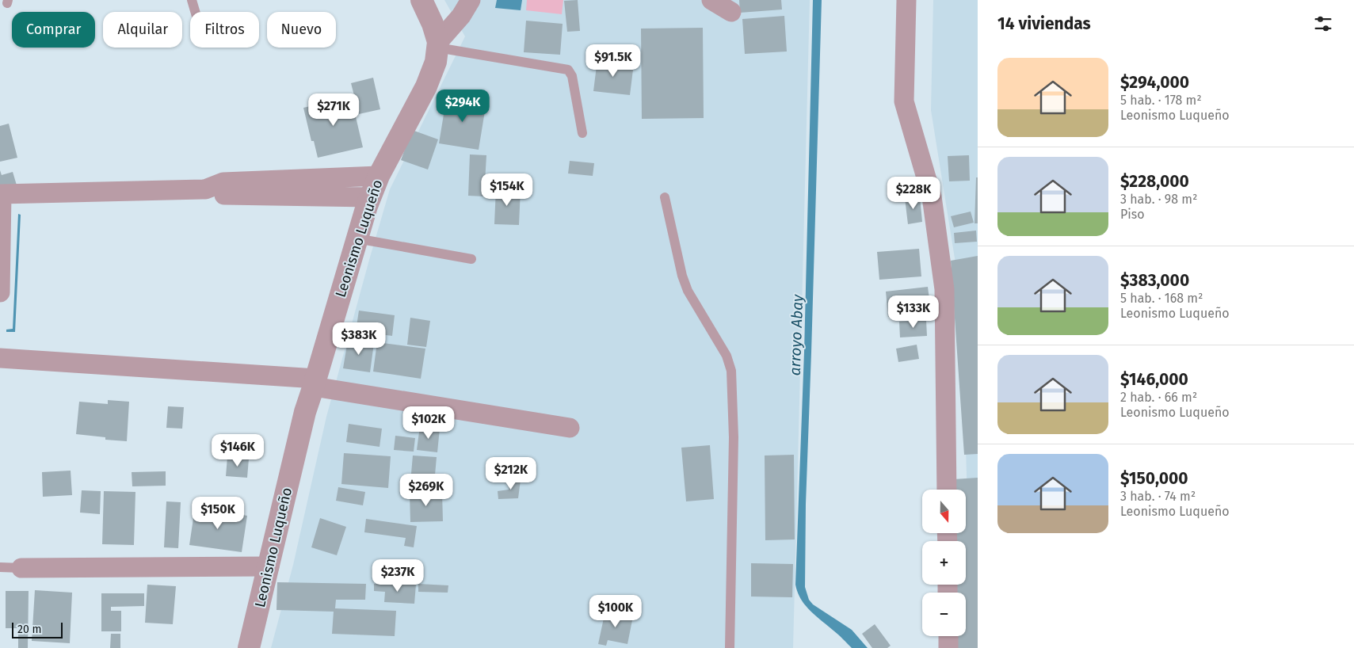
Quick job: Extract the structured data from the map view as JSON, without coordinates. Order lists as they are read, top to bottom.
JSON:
{
  "streets": {
    "street": ["Leonismo Luqueño"]
  },
  "water": ["arroyo Abay"],
  "scale_bar": "20 m",
  "north": "bottom",
  "page": {
    "heading": "14 viviendas",
    "chip": [
      "Comprar",
      "Alquilar",
      "Filtros",
      "Nuevo"
    ],
    "price": [
      "$91.5K",
      "$294K",
      "$271K",
      "$154K",
      "$228K",
      "$133K",
      "$383K",
      "$102K",
      "$146K",
      "$212K",
      "$269K",
      "$150K",
      "$237K",
      "$100K"
    ],
    "list": [
      {
        "name": "$294,000",
        "note": "5 hab. · 178 m² · Leonismo Luqueño"
      },
      {
        "name": "$228,000",
        "note": "3 hab. · 98 m² · Piso"
      },
      {
        "name": "$383,000",
        "note": "5 hab. · 168 m² · Leonismo Luqueño"
      },
      {
        "name": "$146,000",
        "note": "2 hab. · 66 m² · Leonismo Luqueño"
      },
      {
        "name": "$150,000",
        "note": "3 hab. · 74 m² · Leonismo Luqueño"
      }
    ],
    "map_buttons": ["+", "−"],
    "scale": "20 m"
  }
}
